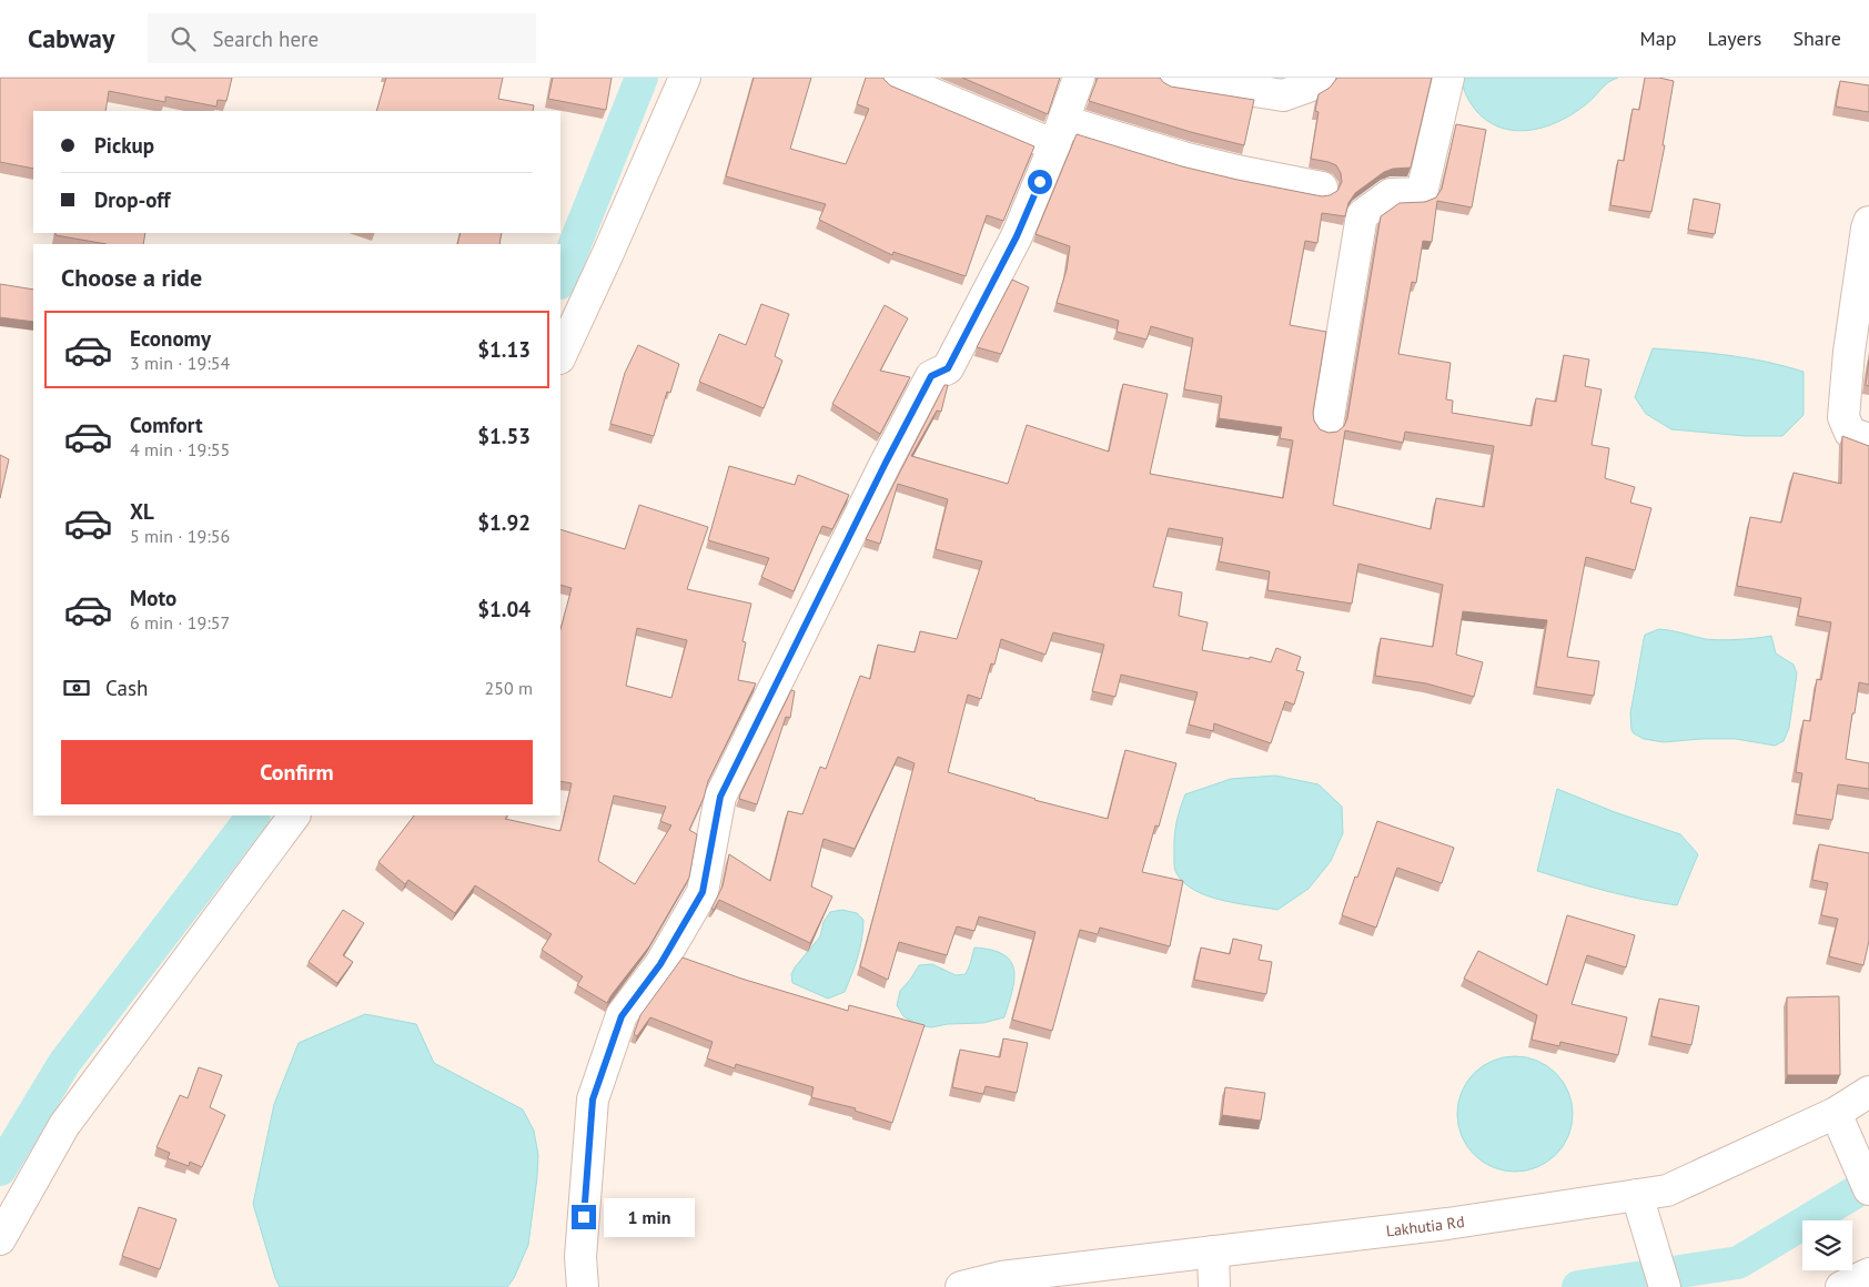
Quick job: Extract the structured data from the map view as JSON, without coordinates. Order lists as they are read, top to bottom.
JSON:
{
  "streets": {
    "street": ["Lakhutia Rd"]
  },
  "page": {
    "header": "Cabway",
    "search": "Search here",
    "nav": ["Map", "Layers", "Share"],
    "banner": ["Pickup", "Drop-off"],
    "heading": "Choose a ride",
    "list": [
      {
        "name": "Economy",
        "note": "3 min · 19:54",
        "value": "$1.13"
      },
      {
        "name": "Comfort",
        "note": "4 min · 19:55",
        "value": "$1.53"
      },
      {
        "name": "XL",
        "note": "5 min · 19:56",
        "value": "$1.92"
      },
      {
        "name": "Moto",
        "note": "6 min · 19:57",
        "value": "$1.04"
      }
    ],
    "pay": ["Cash", "250 m"],
    "buttons": "Confirm",
    "bubble": "1 min"
  }
}
